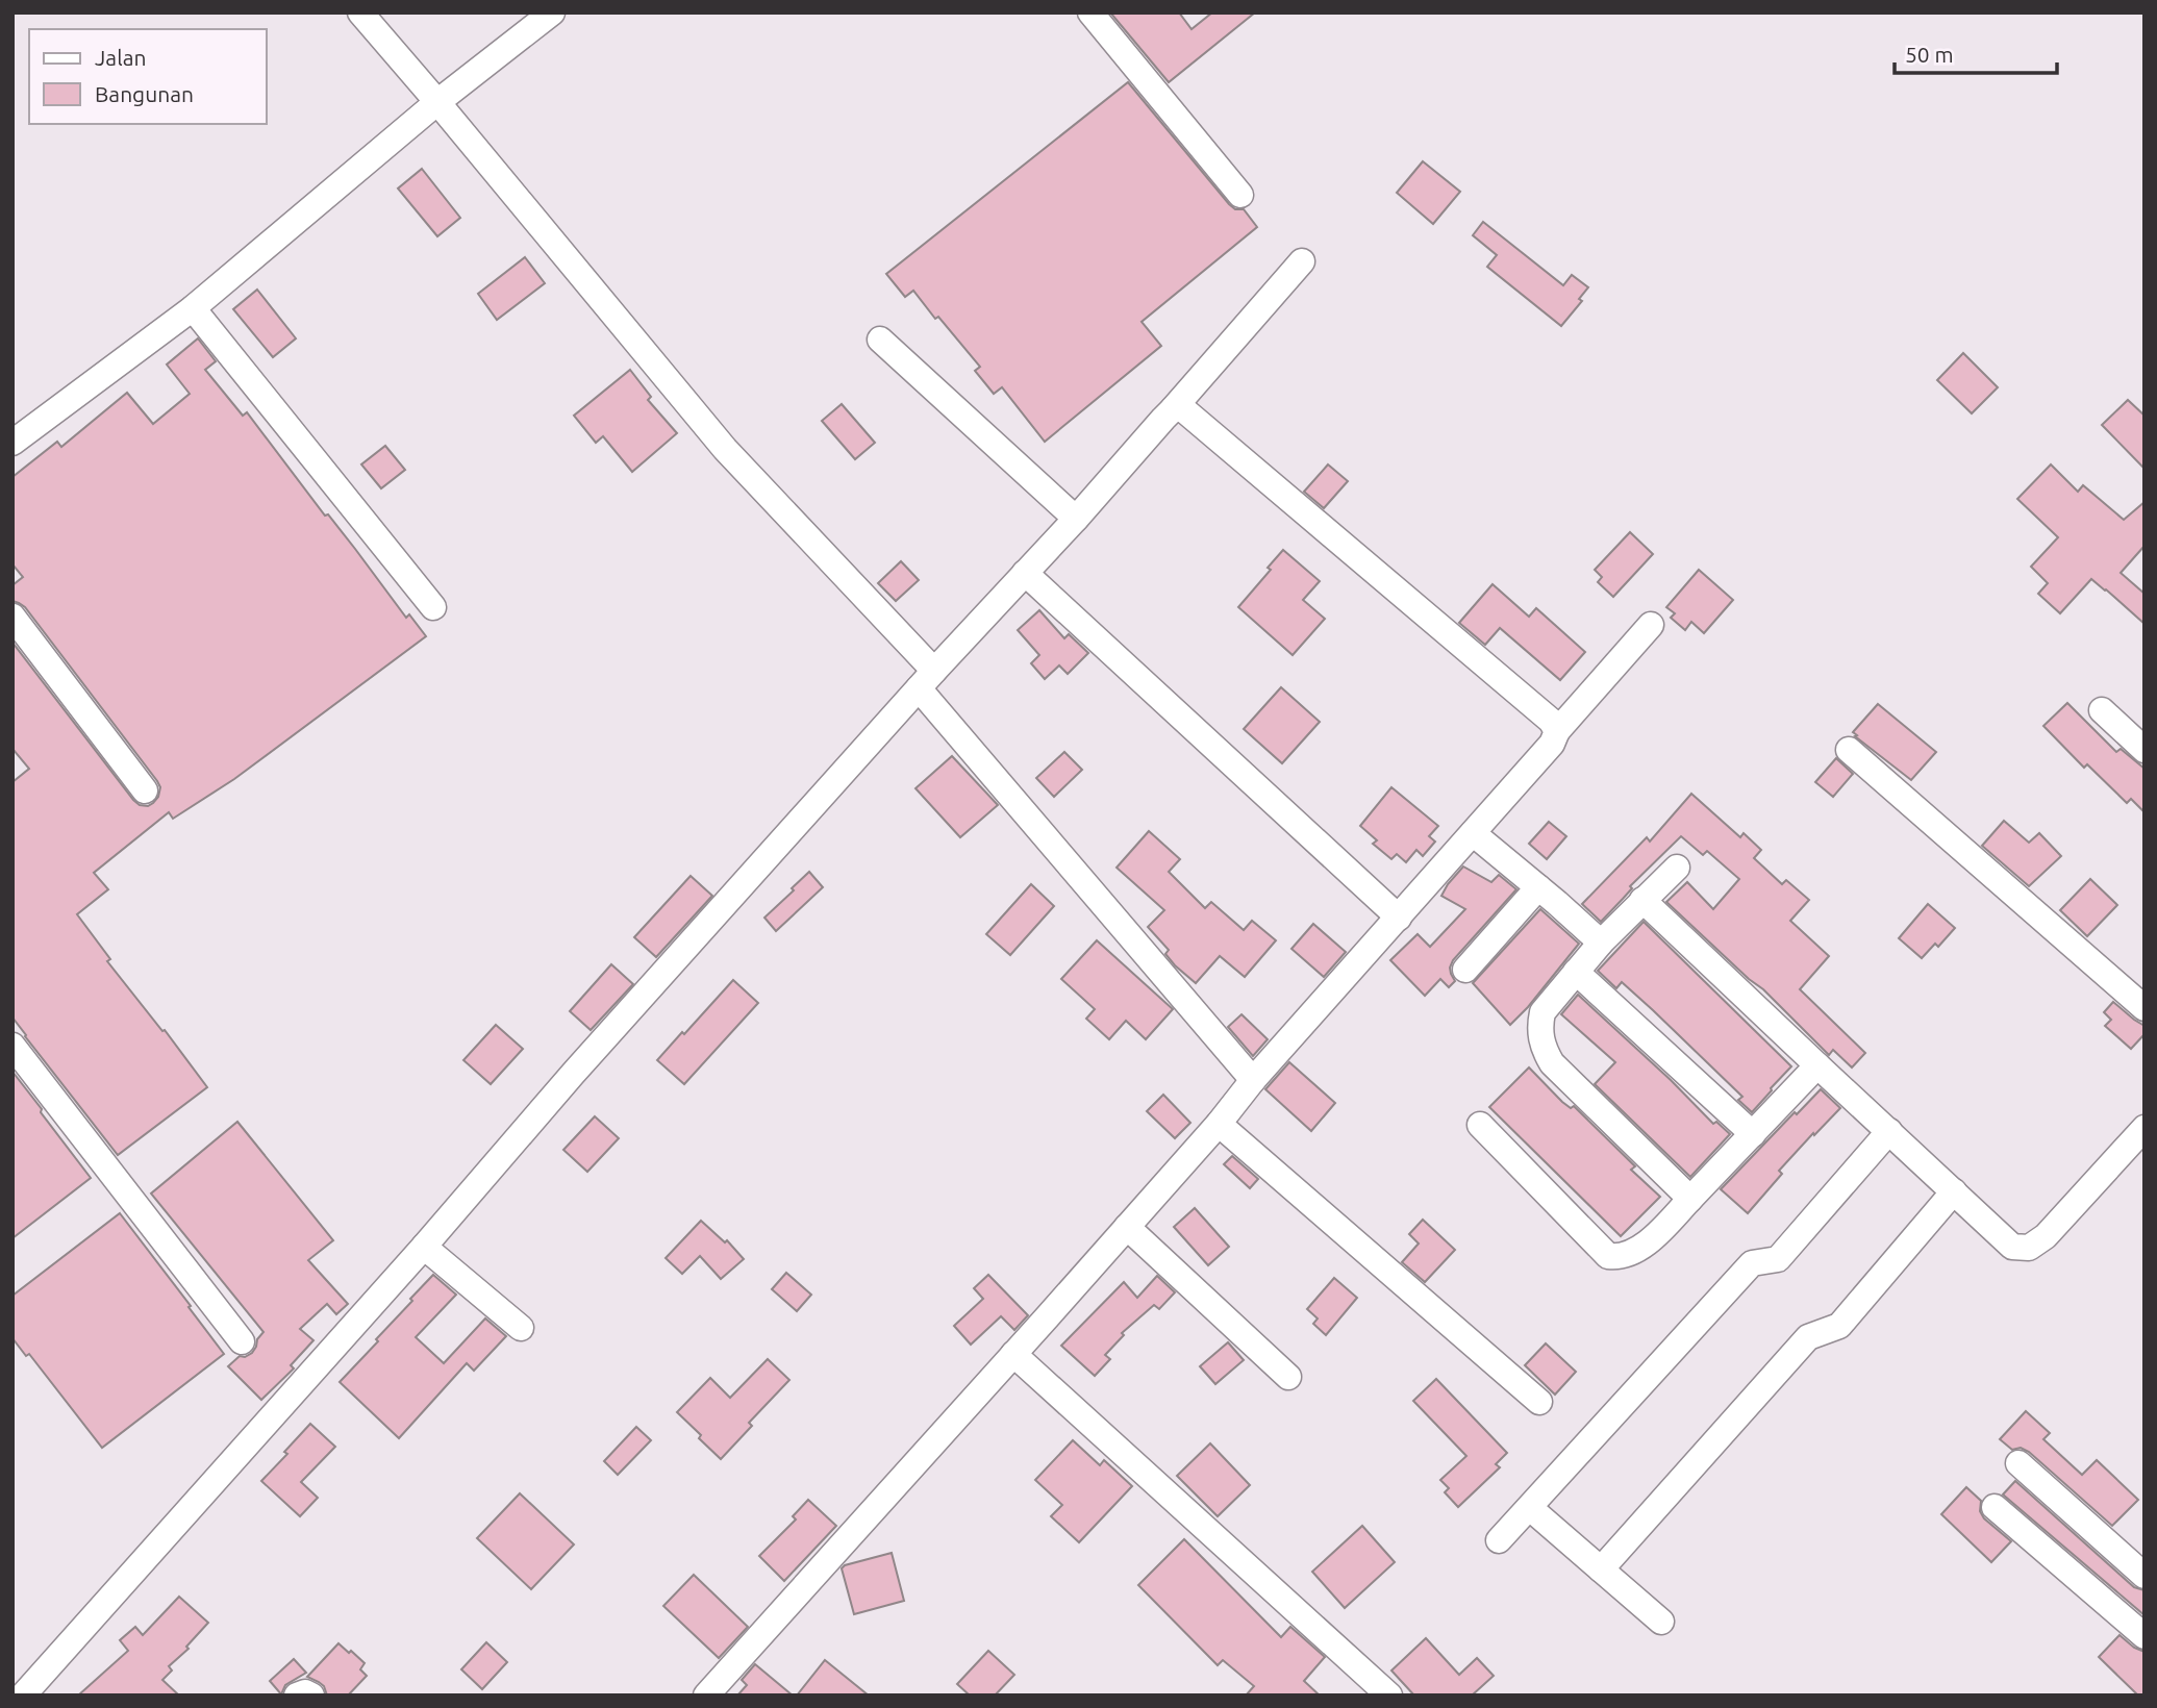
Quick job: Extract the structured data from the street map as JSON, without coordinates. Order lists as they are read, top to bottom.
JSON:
{
  "legend": ["Jalan", "Bangunan"],
  "scale_bar": "50 m"
}
